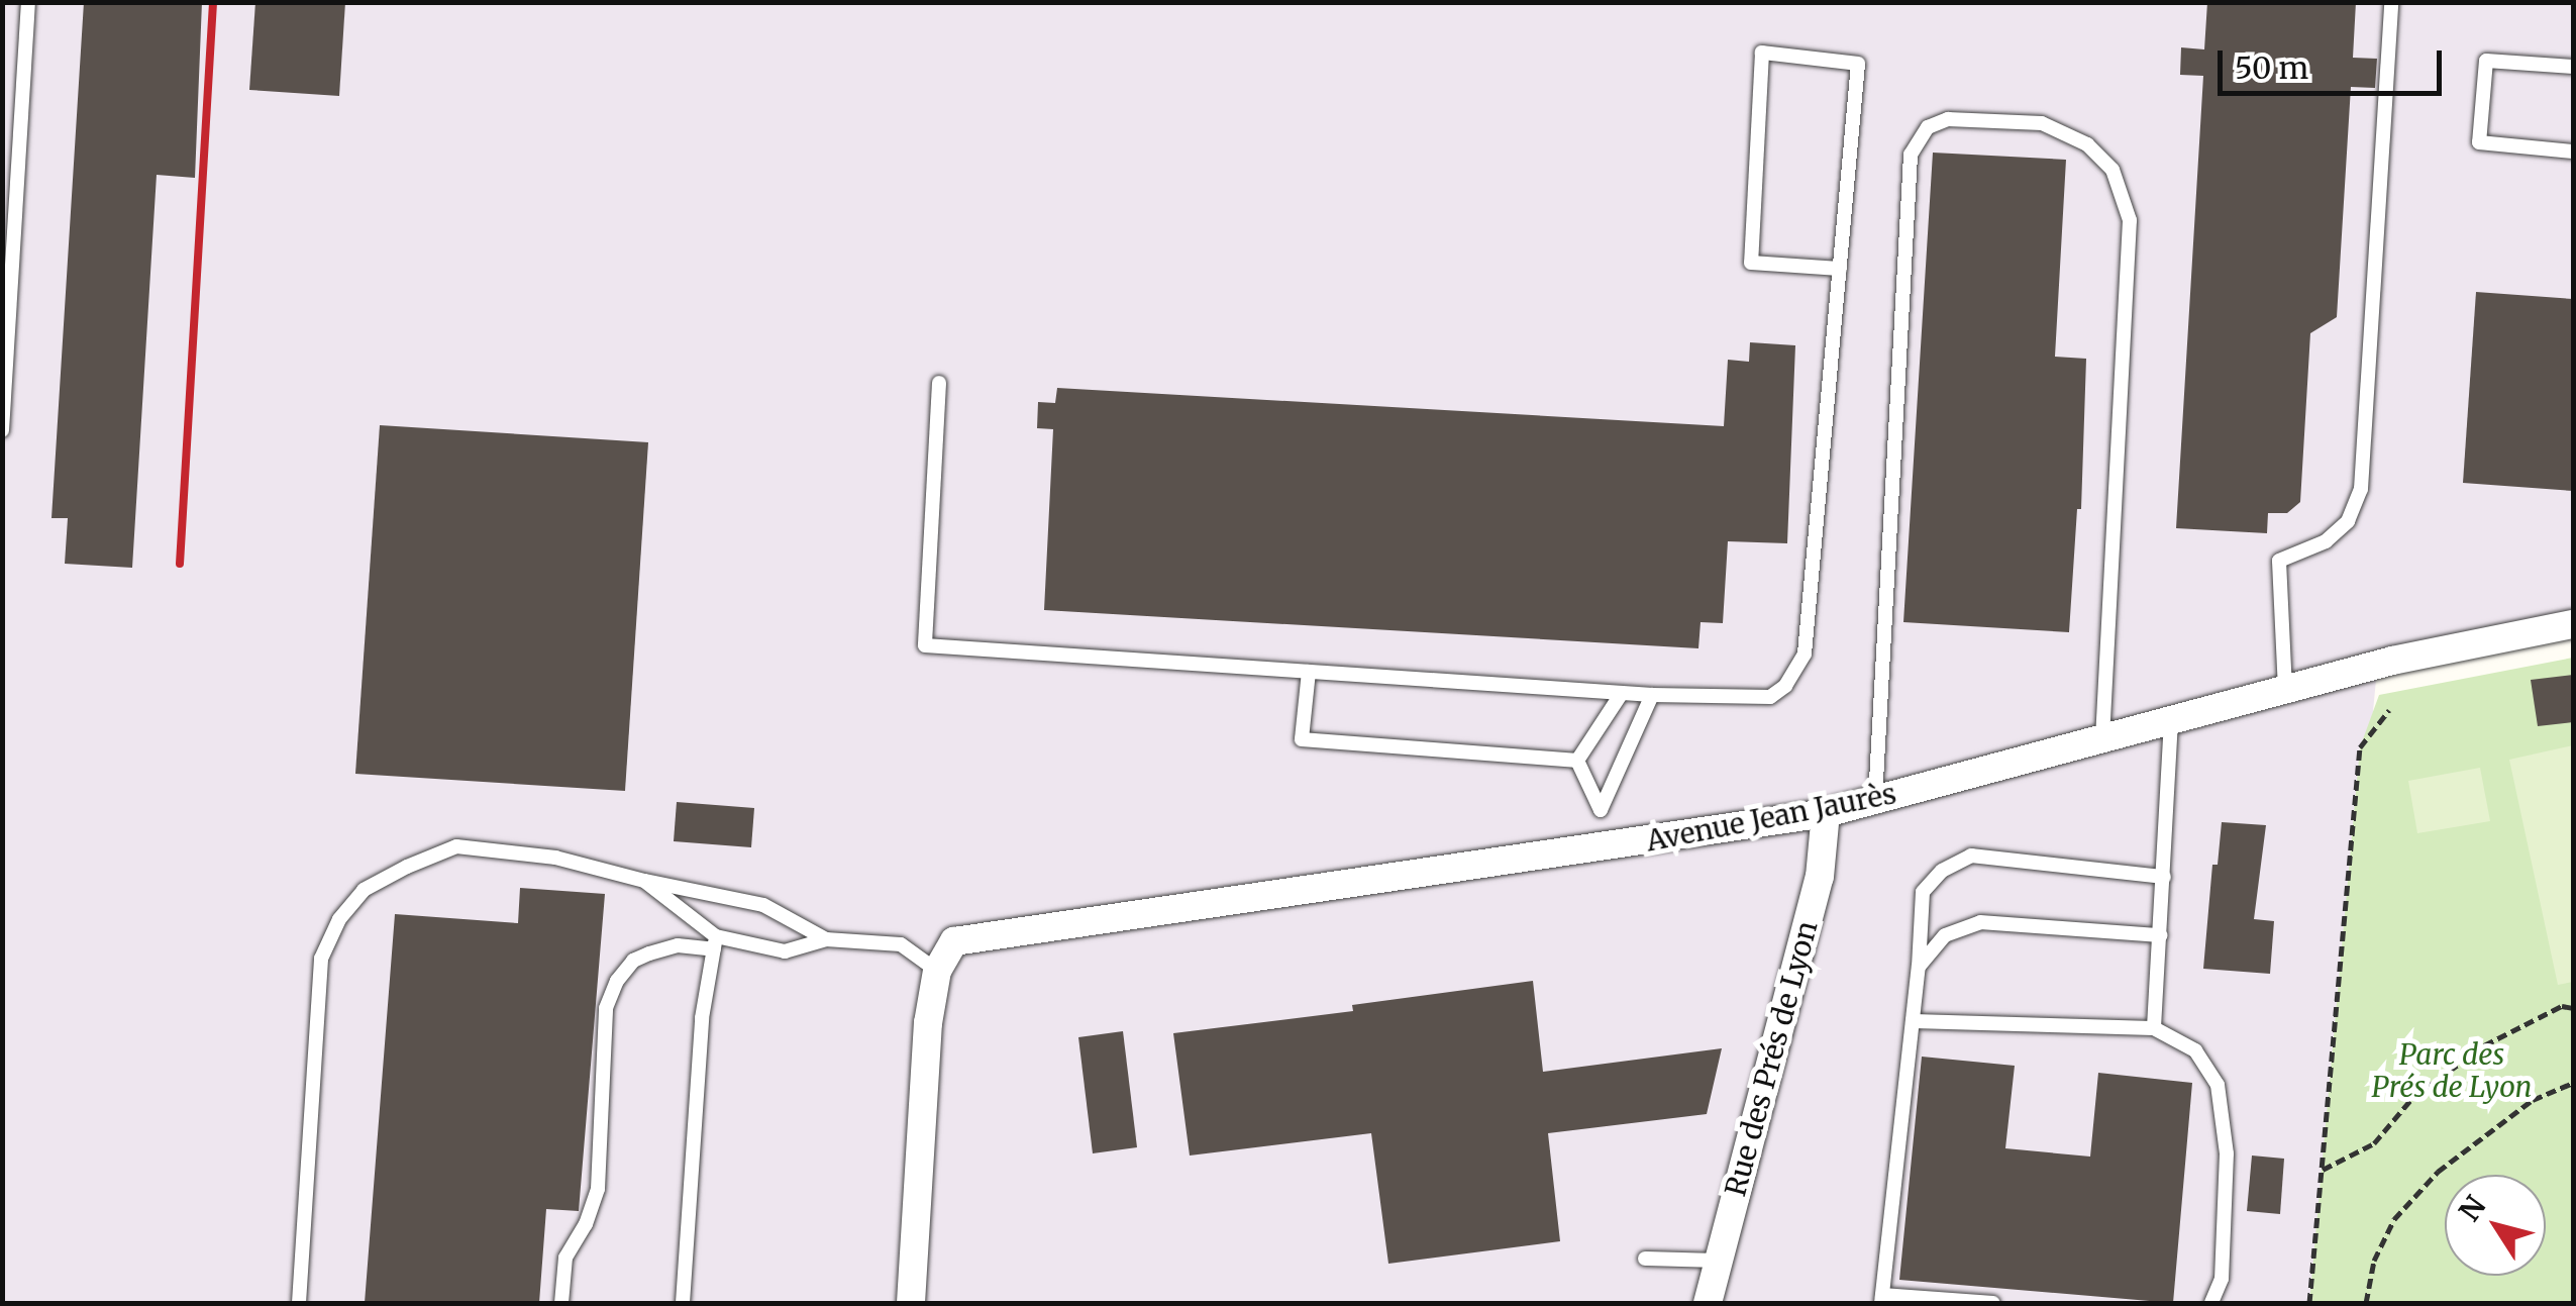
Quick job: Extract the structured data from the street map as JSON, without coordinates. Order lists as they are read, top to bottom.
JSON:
{
  "streets": {
    "street": ["Avenue Jean Jaurès", "Rue des Prés de Lyon"]
  },
  "crossings": [
    ["Avenue Jean Jaurès", "Rue des Prés de Lyon"]
  ],
  "parks": ["Parc des Prés de Lyon"],
  "scale_bar": "50 m",
  "north": "top left"
}
